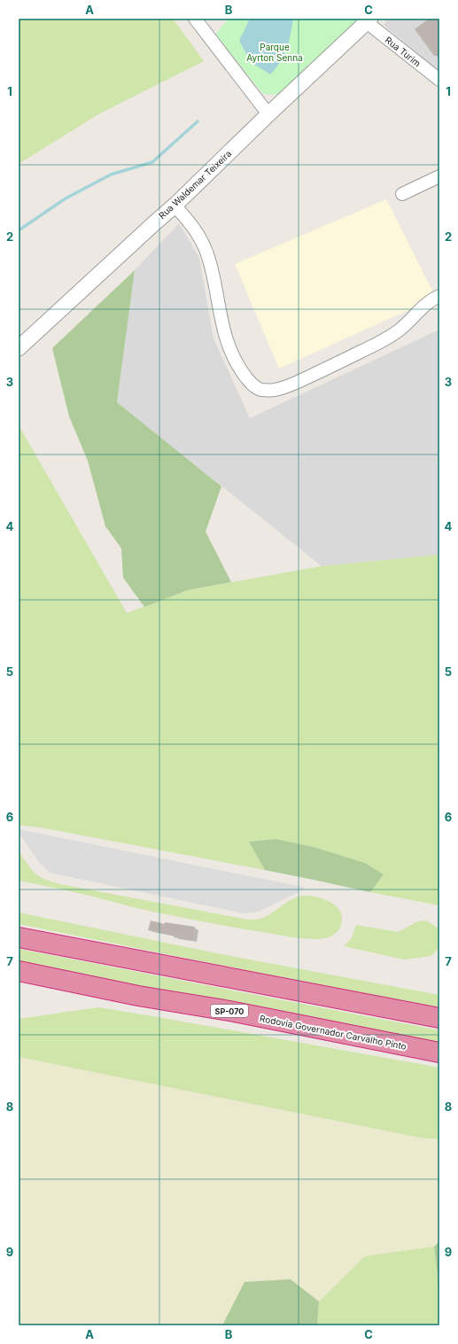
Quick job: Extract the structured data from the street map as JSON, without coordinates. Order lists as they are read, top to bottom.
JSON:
{
  "streets": {
    "highway": ["SP-070", "Rodovia Governador Carvalho Pinto"],
    "street": ["Rua Turim", "Rua Waldemar Teixeira"]
  },
  "crossings": [
    ["Rua Turim", "Rua Waldemar Teixeira"]
  ],
  "parks": ["Parque Ayrton Senna"],
  "grid": {
    "columns": ["A", "B", "C"],
    "rows": [
      "1",
      "2",
      "3",
      "4",
      "5",
      "6",
      "7",
      "8",
      "9"
    ]
  }
}
